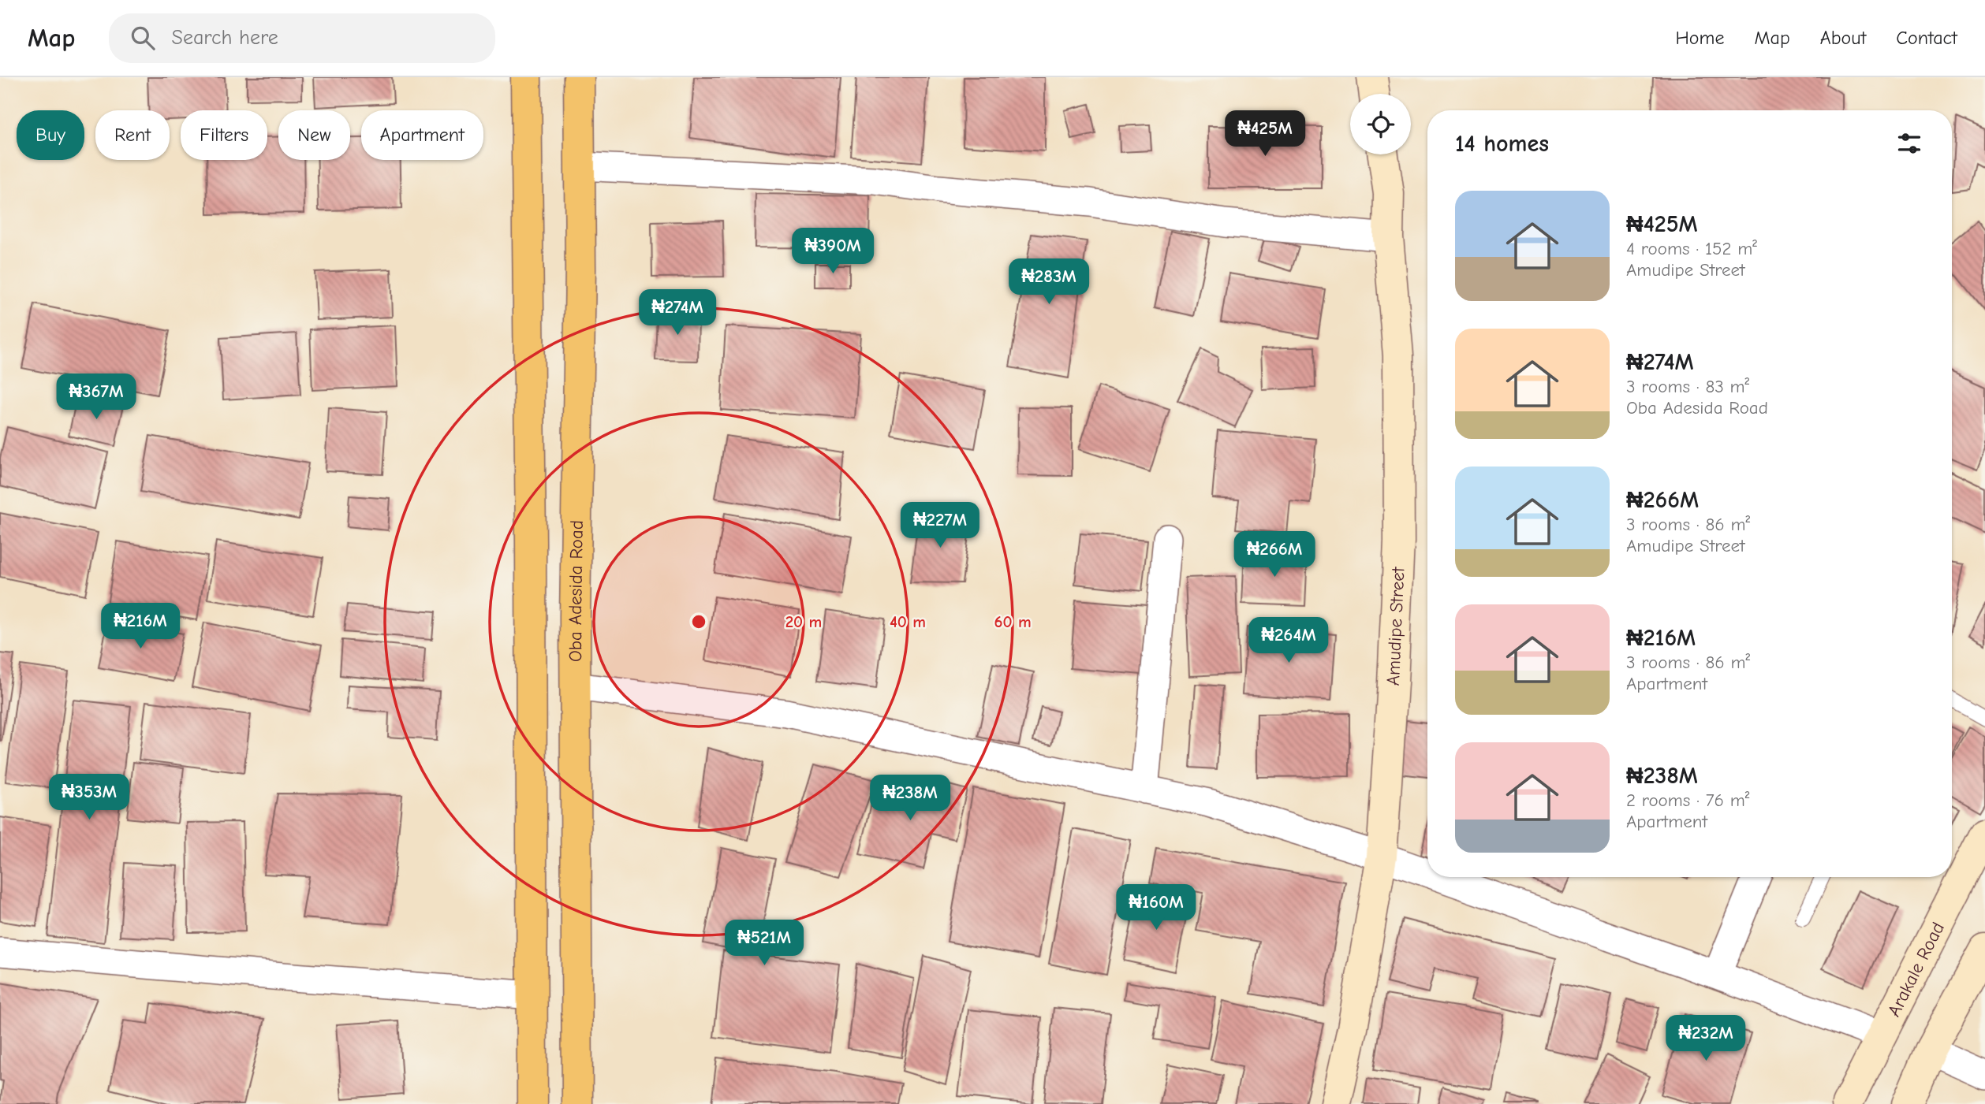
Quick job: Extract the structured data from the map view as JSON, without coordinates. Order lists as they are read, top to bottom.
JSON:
{
  "streets": {
    "main road": ["Oba Adesida Road"],
    "street": ["Amudipe Street", "Arakale Road"]
  },
  "page": {
    "header": "Map",
    "search": "Search here",
    "nav": [
      "Home",
      "Map",
      "About",
      "Contact"
    ],
    "price": [
      "₦425M",
      "₦390M",
      "₦283M",
      "₦274M",
      "₦367M",
      "₦227M",
      "₦266M",
      "₦216M",
      "₦264M",
      "₦353M",
      "₦238M",
      "₦160M",
      "₦521M",
      "₦232M"
    ],
    "chip": [
      "Buy",
      "Rent",
      "Filters",
      "New",
      "Apartment"
    ],
    "heading": "14 homes",
    "list": [
      {
        "name": "₦425M",
        "note": "4 rooms · 152 m² · Amudipe Street"
      },
      {
        "name": "₦274M",
        "note": "3 rooms · 83 m² · Oba Adesida Road"
      },
      {
        "name": "₦266M",
        "note": "3 rooms · 86 m² · Amudipe Street"
      },
      {
        "name": "₦216M",
        "note": "3 rooms · 86 m² · Apartment"
      },
      {
        "name": "₦238M",
        "note": "2 rooms · 76 m² · Apartment"
      }
    ]
  },
  "rings": ["20 m", "40 m", "60 m"]
}
